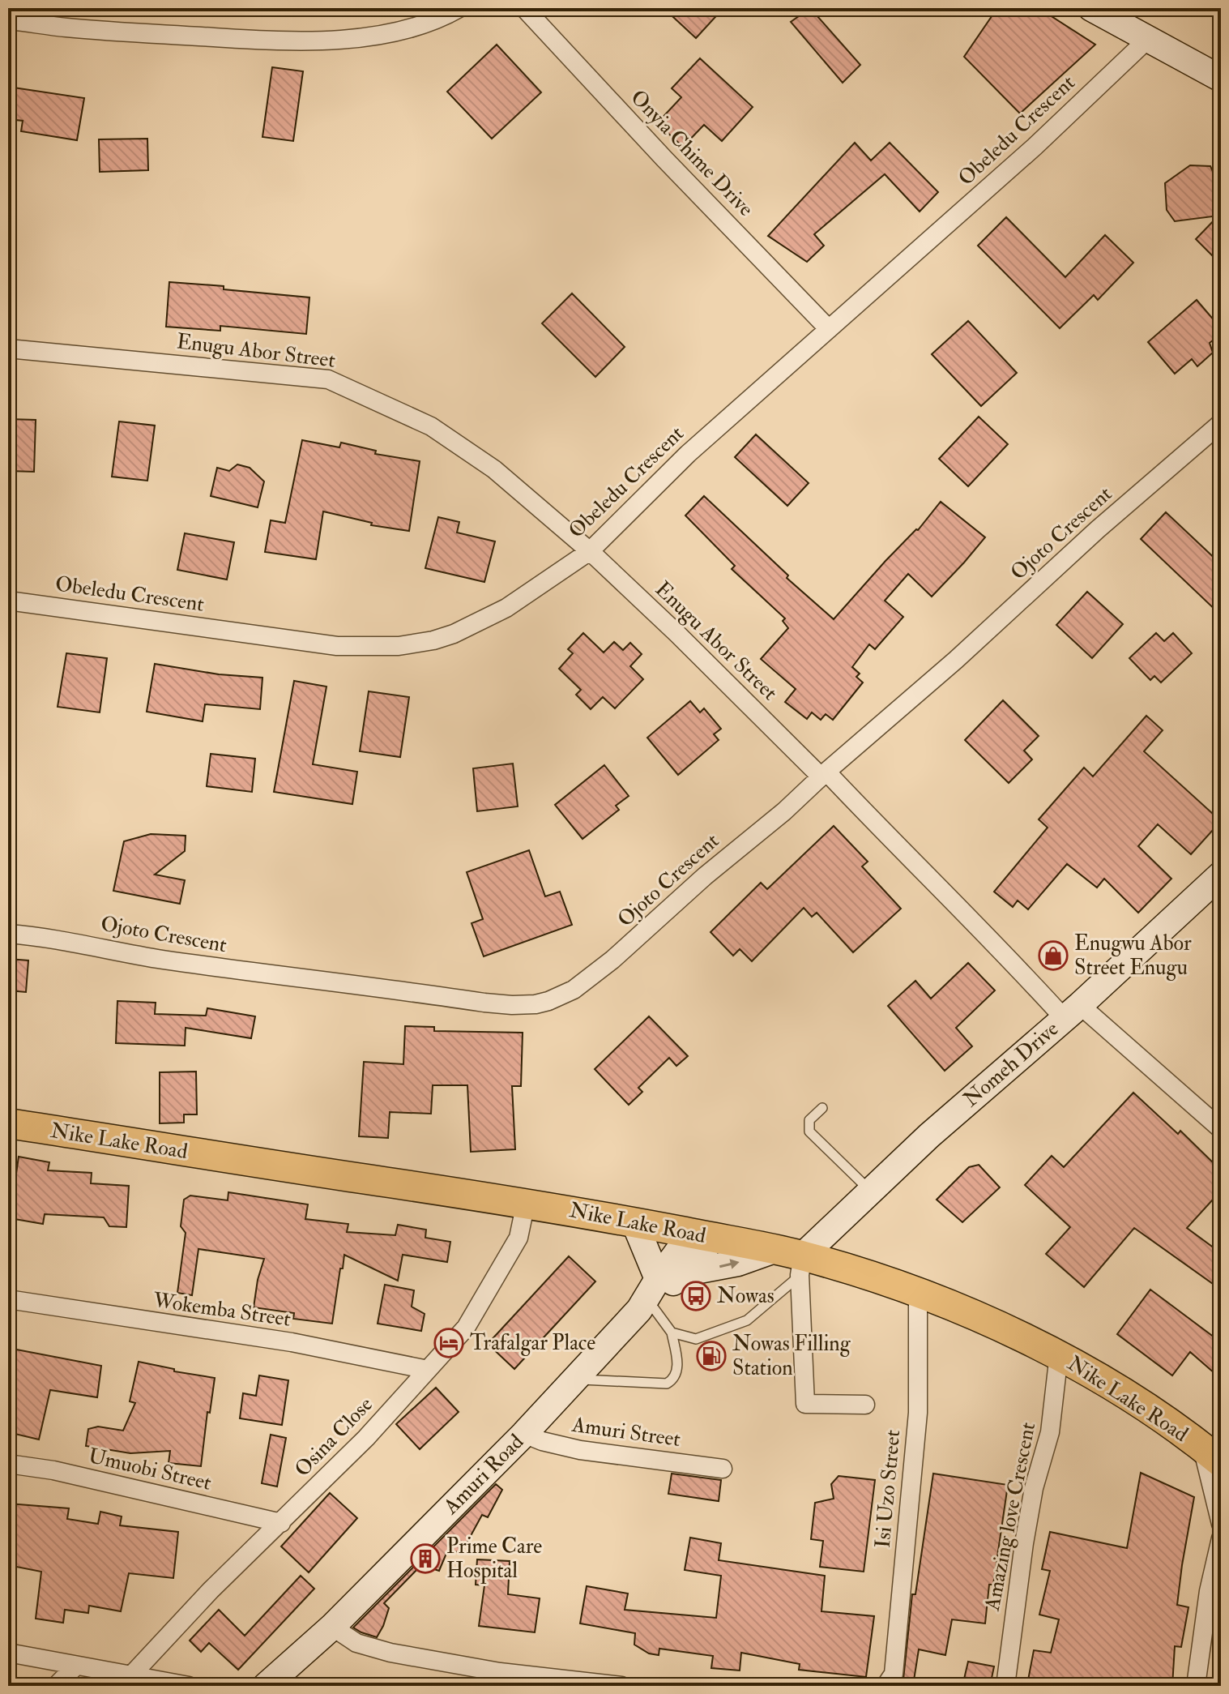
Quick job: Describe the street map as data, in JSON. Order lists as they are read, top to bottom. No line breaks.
{"streets":{"main road":["Nomeh Drive","Nike Lake Road","Amuri Road"],"street":["Obeledu Crescent","Onyia Chime Drive","Enugu Abor Street","Ojoto Crescent","Wokemba Street","Amuri Street","Osina Close","Umuobi Street","Isi Uzo Street","Amazing love Crescent"]},"crossings":[["Obeledu Crescent","Onyia Chime Drive"],["Obeledu Crescent","Enugu Abor Street"],["Enugu Abor Street","Ojoto Crescent"],["Enugu Abor Street","Nomeh Drive"],["Nomeh Drive","Nike Lake Road"],["Nike Lake Road","Osina Close"],["Nike Lake Road","Amuri Road"],["Nike Lake Road","Isi Uzo Street"],["Nike Lake Road","Amazing love Crescent"],["Wokemba Street","Osina Close"],["Amuri Street","Amuri Road"],["Osina Close","Umuobi Street"]],"places":{"shop":["Enugwu Abor Street Enugu"],"bus stop":["Nowas"],"hotel":["Trafalgar Place"],"fuel station":["Nowas Filling Station"],"building":["Prime Care Hospital"]}}
